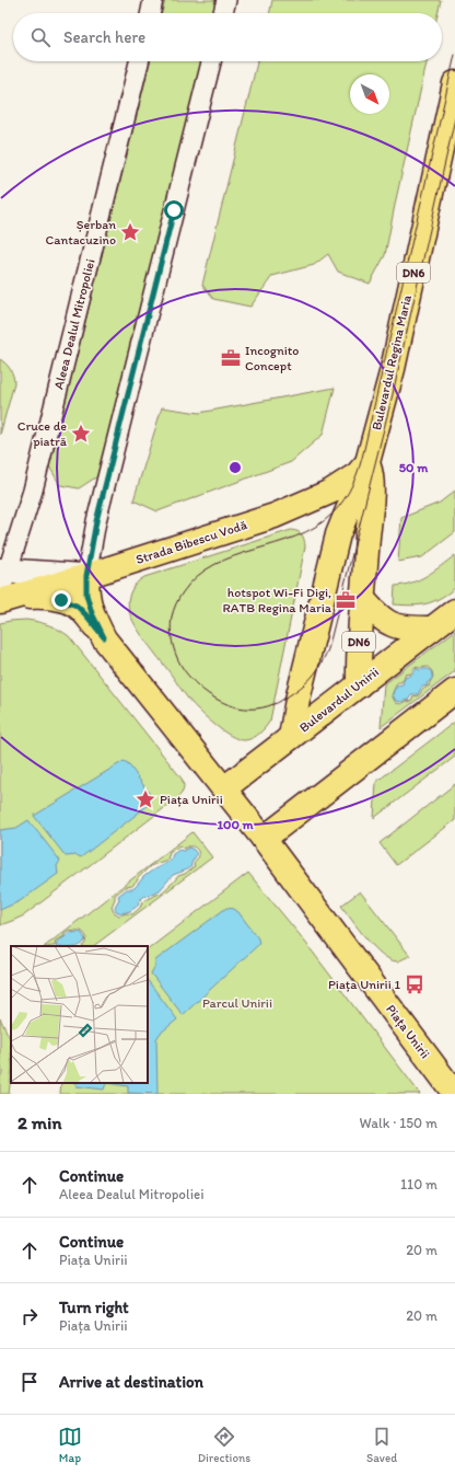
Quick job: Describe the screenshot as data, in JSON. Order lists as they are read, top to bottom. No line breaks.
{"streets":{"main road":["DN6","Bulevardul Regina Maria","Strada Bibescu Vodă","Bulevardul Unirii","Piața Unirii"],"street":["Aleea Dealul Mitropoliei"]},"crossings":[["DN6","Bulevardul Regina Maria"],["DN6","Strada Bibescu Vodă"],["DN6","Bulevardul Unirii"],["Aleea Dealul Mitropoliei","Piața Unirii"],["Bulevardul Regina Maria","Strada Bibescu Vodă"],["Bulevardul Regina Maria","Bulevardul Unirii"],["Strada Bibescu Vodă","Piața Unirii"],["Bulevardul Unirii","Piața Unirii"]],"parks":["Parcul Unirii"],"places":{"place":["Șerban Cantacuzino","Cruce de piatră","Piața Unirii"],"office":["Incognito Concept","hotspot Wi-Fi Digi, RATB Regina Maria"],"bus stop":["Piața Unirii 1"]},"north":"bottom right","page":{"search":"Search here","heading":["2 min","Walk · 150 m"],"list":[["Continue","Aleea Dealul Mitropoliei","110 m"],["Continue","Piața Unirii","20 m"],["Turn right","Piața Unirii","20 m"],"Arrive at destination"],"nav":["Map","Directions","Saved"]},"rings":["50 m","100 m"]}
